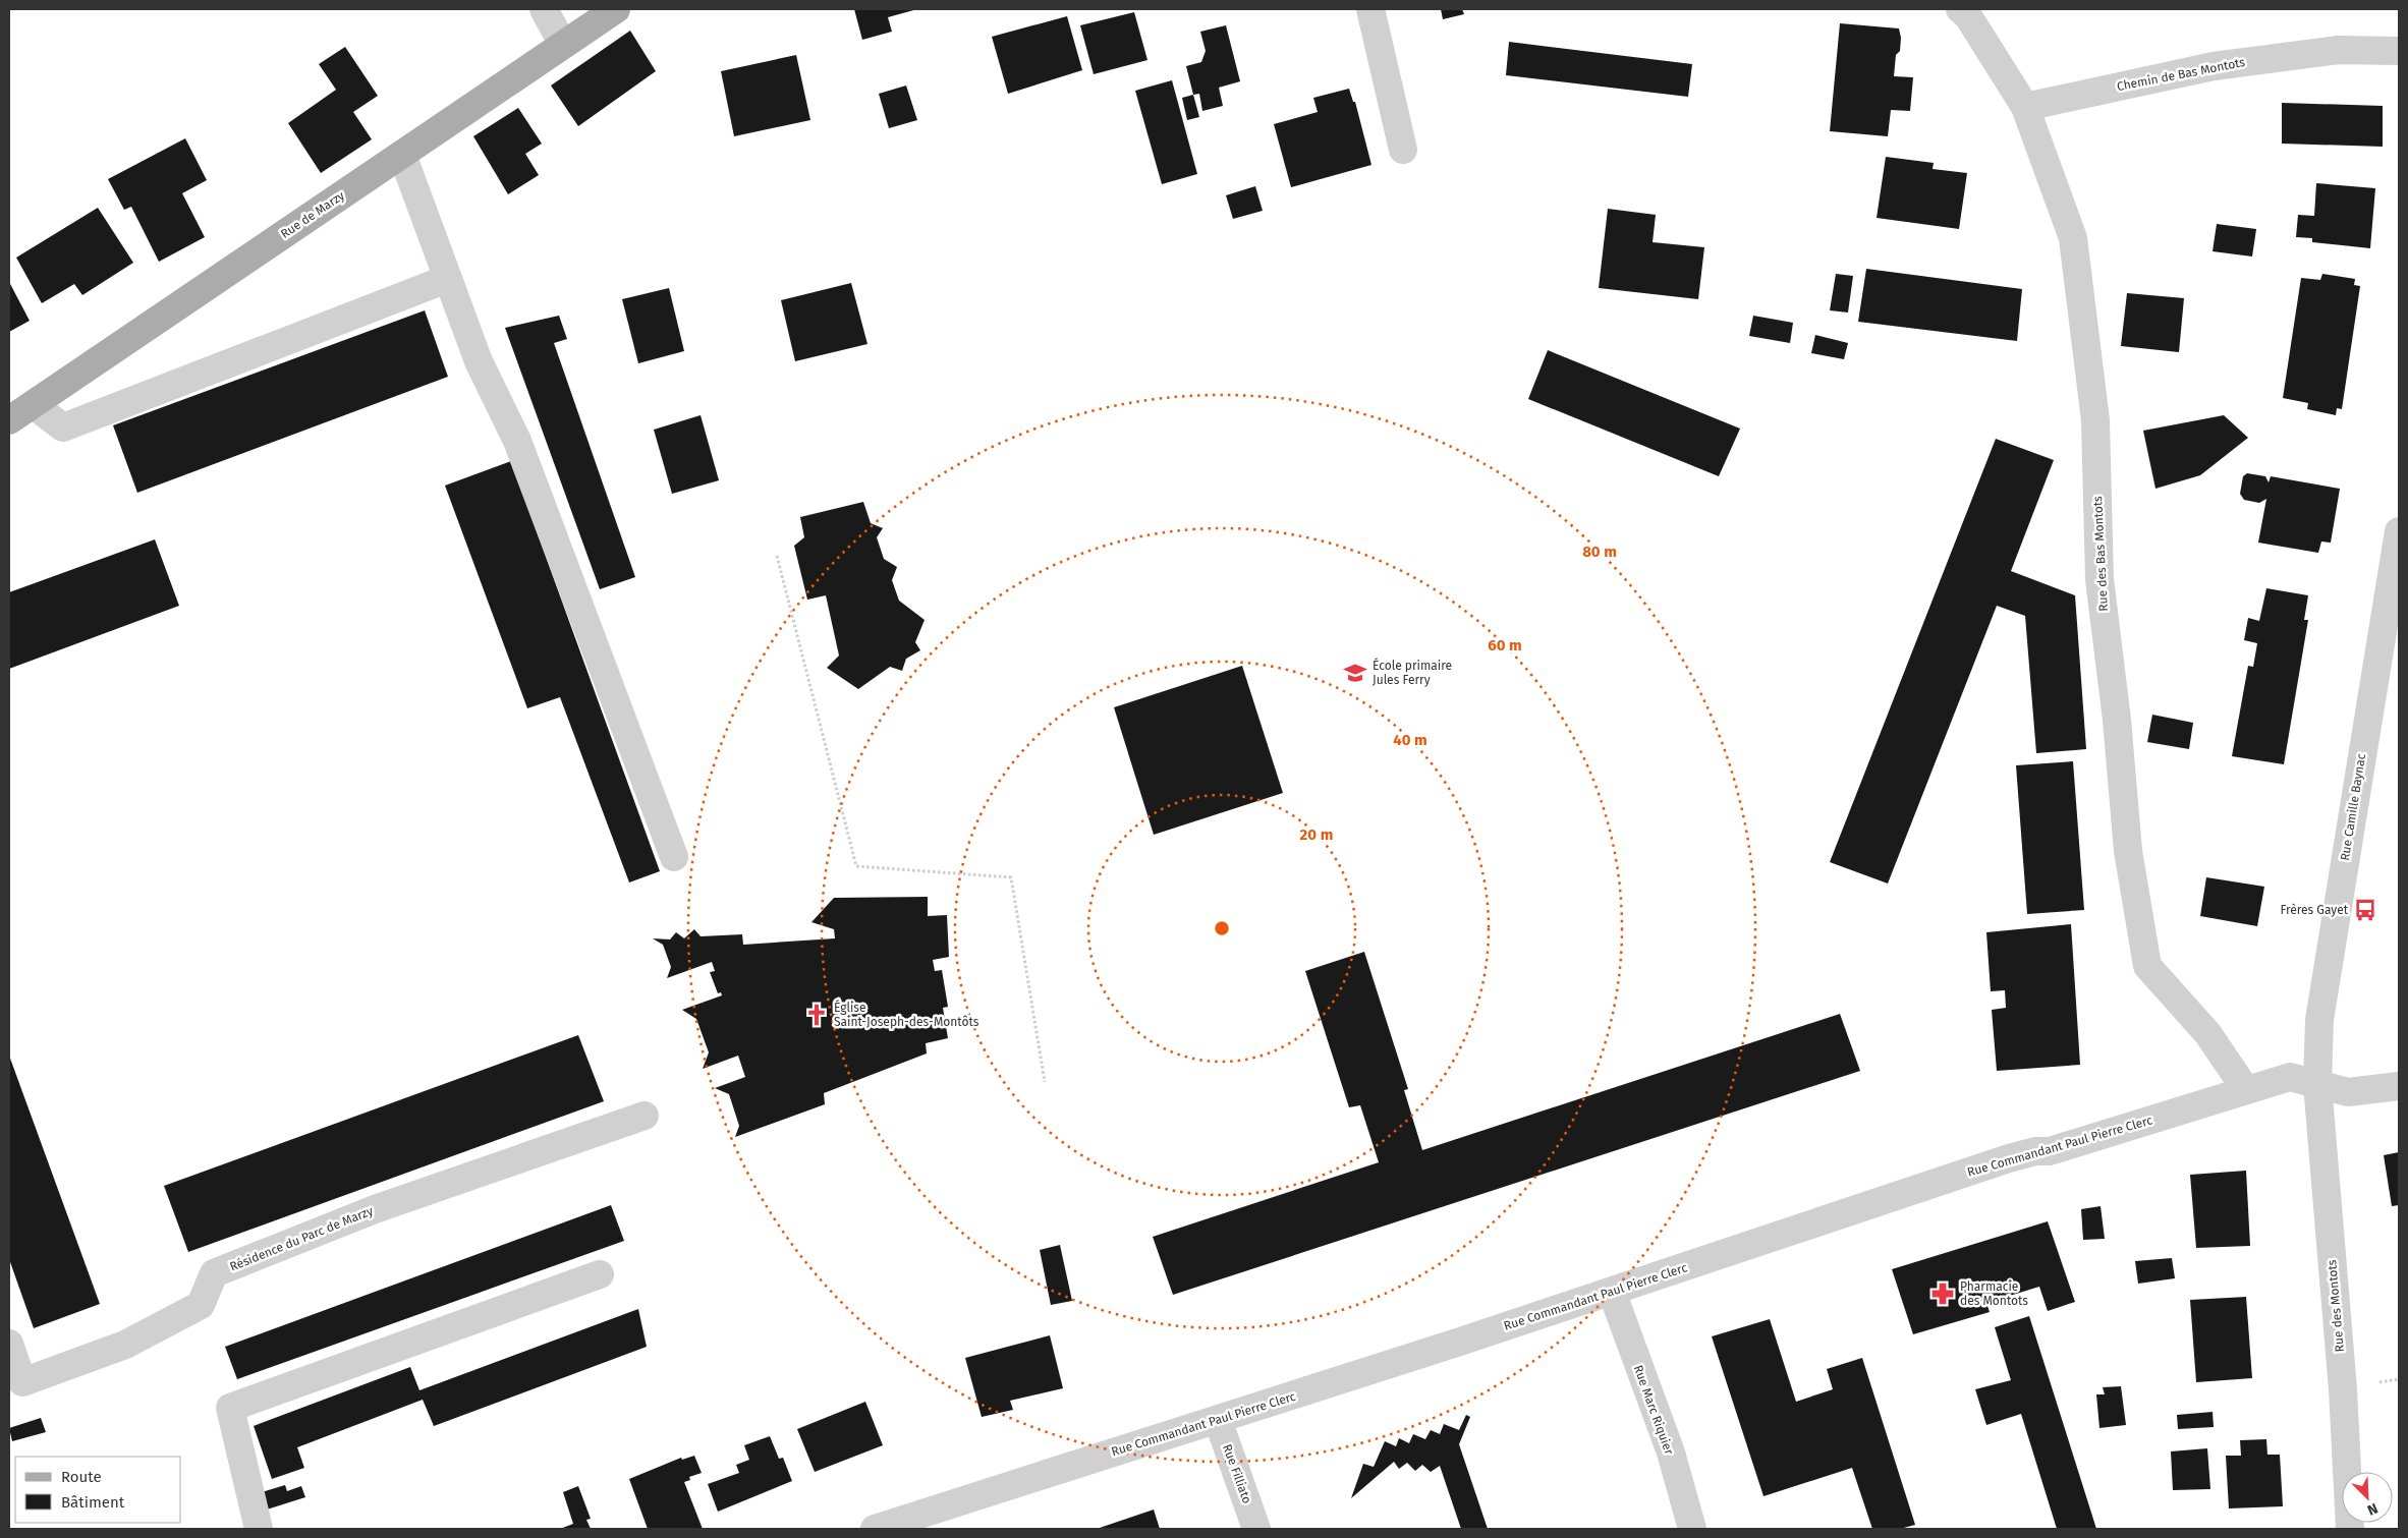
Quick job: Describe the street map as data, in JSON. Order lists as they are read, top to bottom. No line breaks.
{"streets":{"main road":["Rue de Marzy"],"street":["Chemin de Bas Montots","Rue des Bas Montots","Rue Camille Baynac","Rue Commandant Paul Pierre Clerc","Résidence du Parc de Marzy","Rue des Montots","Rue Marc Riquier","Rue Filliato"]},"crossings":[["Chemin de Bas Montots","Rue des Bas Montots"],["Rue des Bas Montots","Rue Commandant Paul Pierre Clerc"],["Rue Camille Baynac","Rue Commandant Paul Pierre Clerc"],["Rue Camille Baynac","Rue des Montots"],["Rue Commandant Paul Pierre Clerc","Rue des Montots"],["Rue Commandant Paul Pierre Clerc","Rue Marc Riquier"],["Rue Commandant Paul Pierre Clerc","Rue Filliato"]],"places":{"school or university":["École primaire Jules Ferry"],"bus stop":["Frères Gayet"],"church":["Église Saint-Joseph-des-Montôts"],"pharmacy":["Pharmacie des Montots"]},"legend":["Route","Bâtiment"],"north":"bottom right","rings":["80 m","60 m","40 m","20 m"]}
